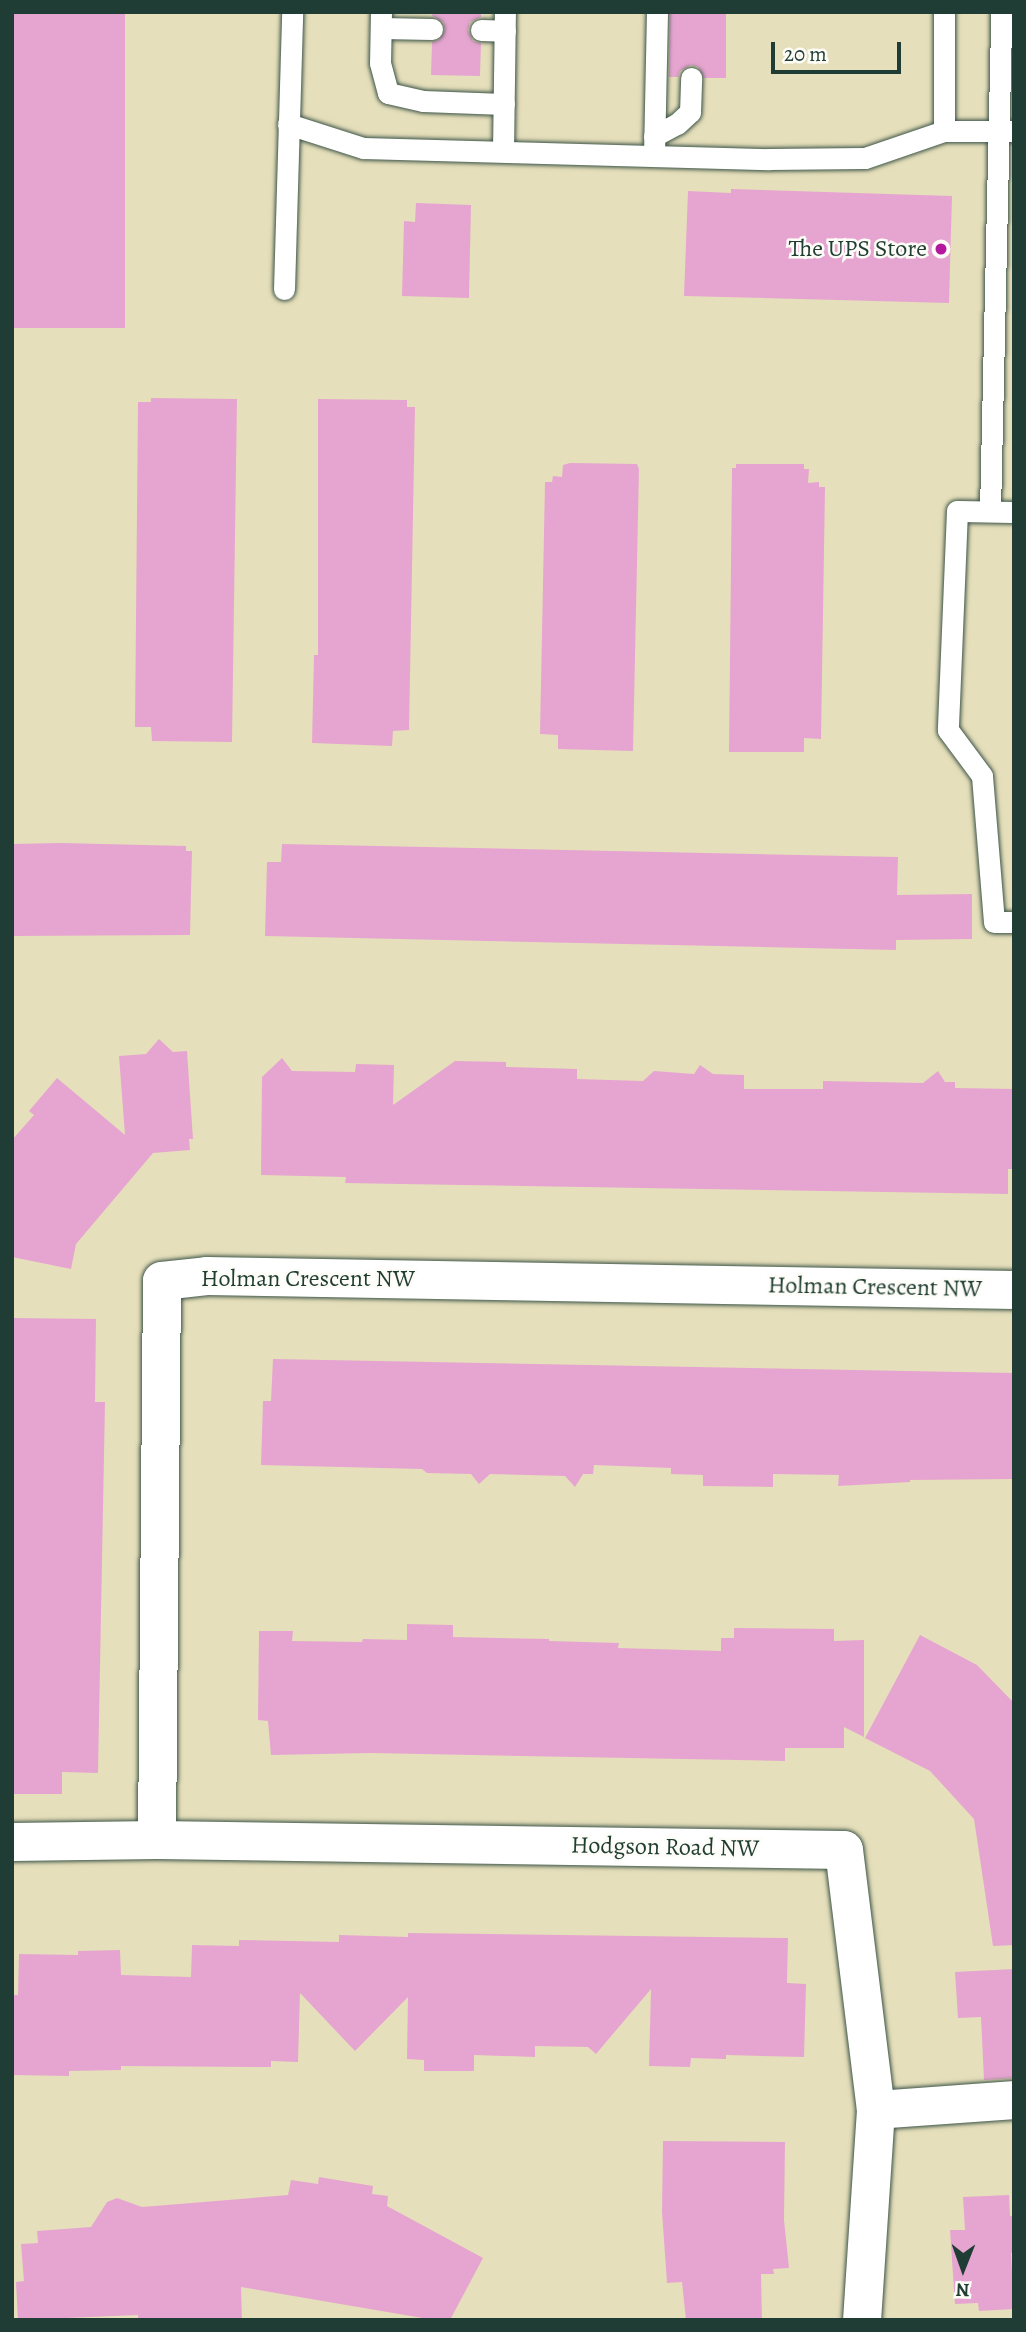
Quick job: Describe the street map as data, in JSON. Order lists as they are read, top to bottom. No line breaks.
{"streets":{"street":["Holman Crescent NW","Hodgson Road NW"]},"crossings":[["Holman Crescent NW","Hodgson Road NW"]],"places":["The UPS Store"],"scale_bar":"20 m","north":"bottom"}
